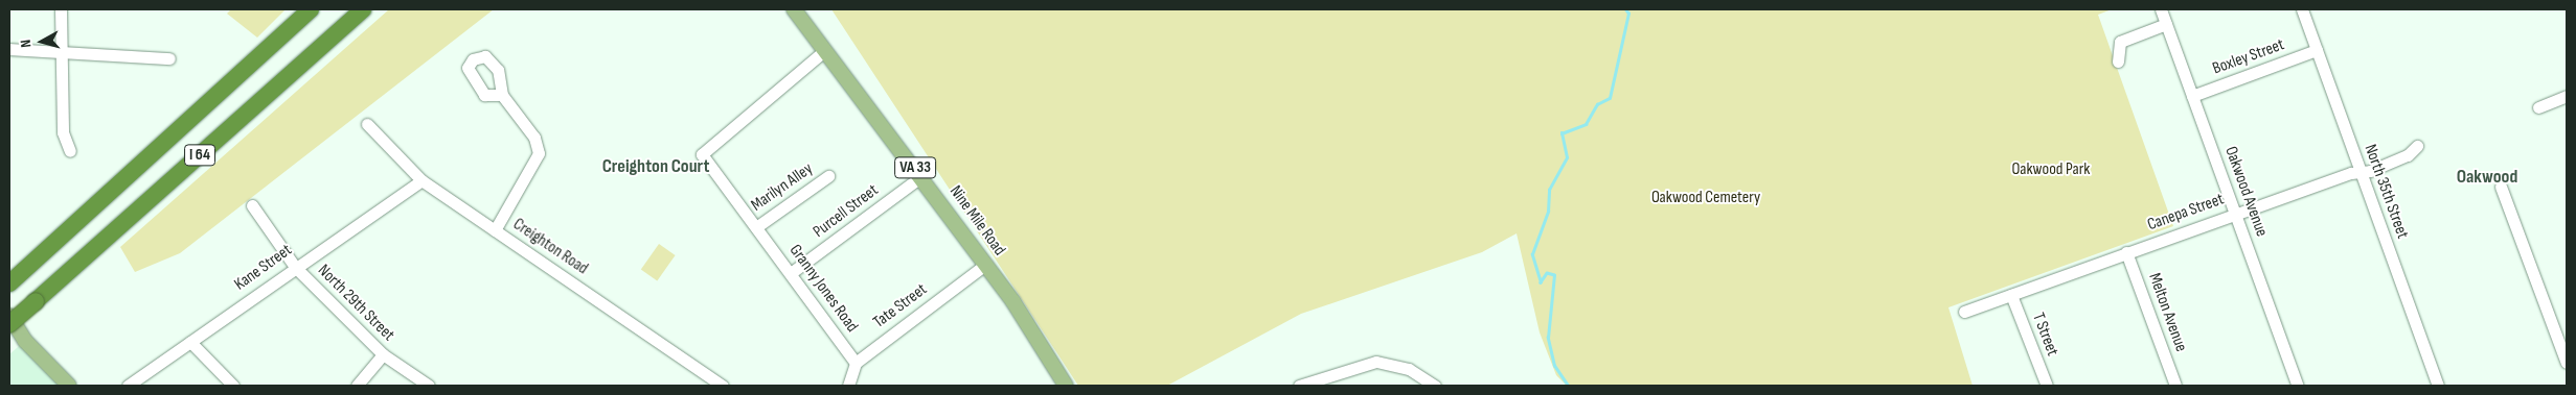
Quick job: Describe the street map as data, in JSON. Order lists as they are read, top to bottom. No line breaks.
{"streets":{"highway":["I 64"],"main road":["VA 33","Nine Mile Road"],"street":["Boxley Street","Marilyn Alley","Oakwood Avenue","North 35th Street","Purcell Street","Canepa Street","Creighton Road","Kane Street","Granny Jones Road","North 29th Street","Tate Street","Melton Avenue","T Street"]},"crossings":[["Boxley Street","Oakwood Avenue"],["Boxley Street","North 35th Street"],["Marilyn Alley","Granny Jones Road"],["Oakwood Avenue","Canepa Street"],["North 35th Street","Canepa Street"],["Purcell Street","Nine Mile Road"],["Purcell Street","Granny Jones Road"],["Canepa Street","Melton Avenue"],["Canepa Street","T Street"],["Nine Mile Road","Granny Jones Road"],["Nine Mile Road","Tate Street"],["Creighton Road","Kane Street"],["Kane Street","North 29th Street"],["Granny Jones Road","Tate Street"]],"districts":["Creighton Court","Oakwood"],"parks":["Oakwood Park","Oakwood Cemetery"],"north":"left"}
